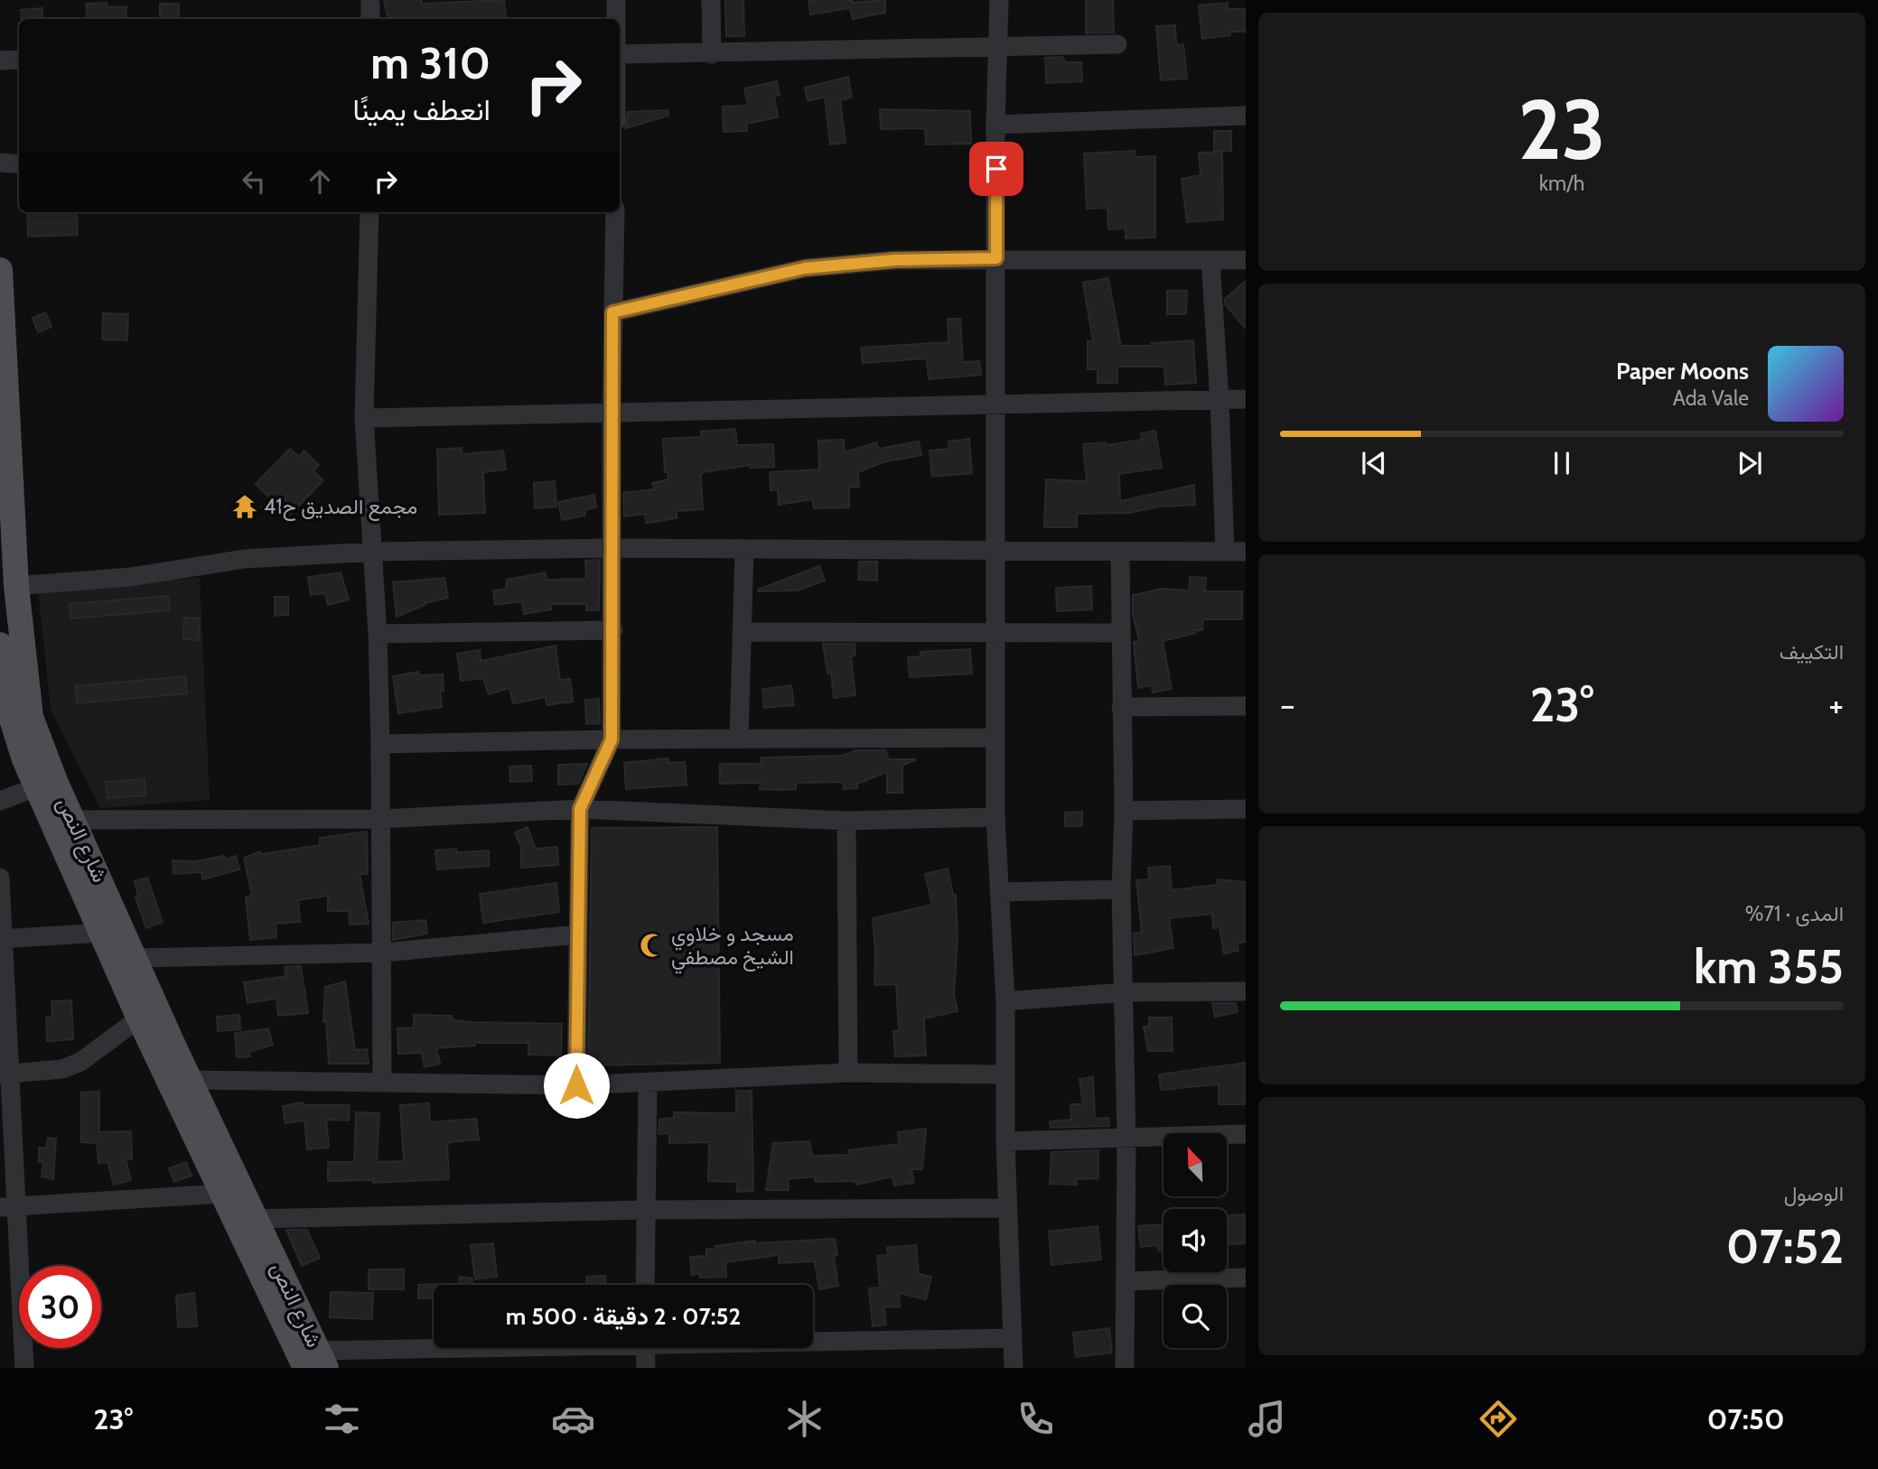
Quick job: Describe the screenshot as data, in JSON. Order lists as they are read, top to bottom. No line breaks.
{"streets":{"main road":["شارع النص"]},"places":{"temple":["مجمع الصديق ح41"],"mosque":["مسجد و خلاوي الشيخ مصطفي"]},"north":"top left","page":{"tile":[["23","km/h"],"التكييف",["المدى · 71%","355 km"],["الوصول","07:52"]],"turn":["310 m","انعطف يمينًا"],"song":["Paper Moons","Ada Vale"],"heat":["−","23°","+"],"limit":"30","trip":"07:52 · 2 دقيقة · 500 m","tabs":["07:50","23°"]}}
